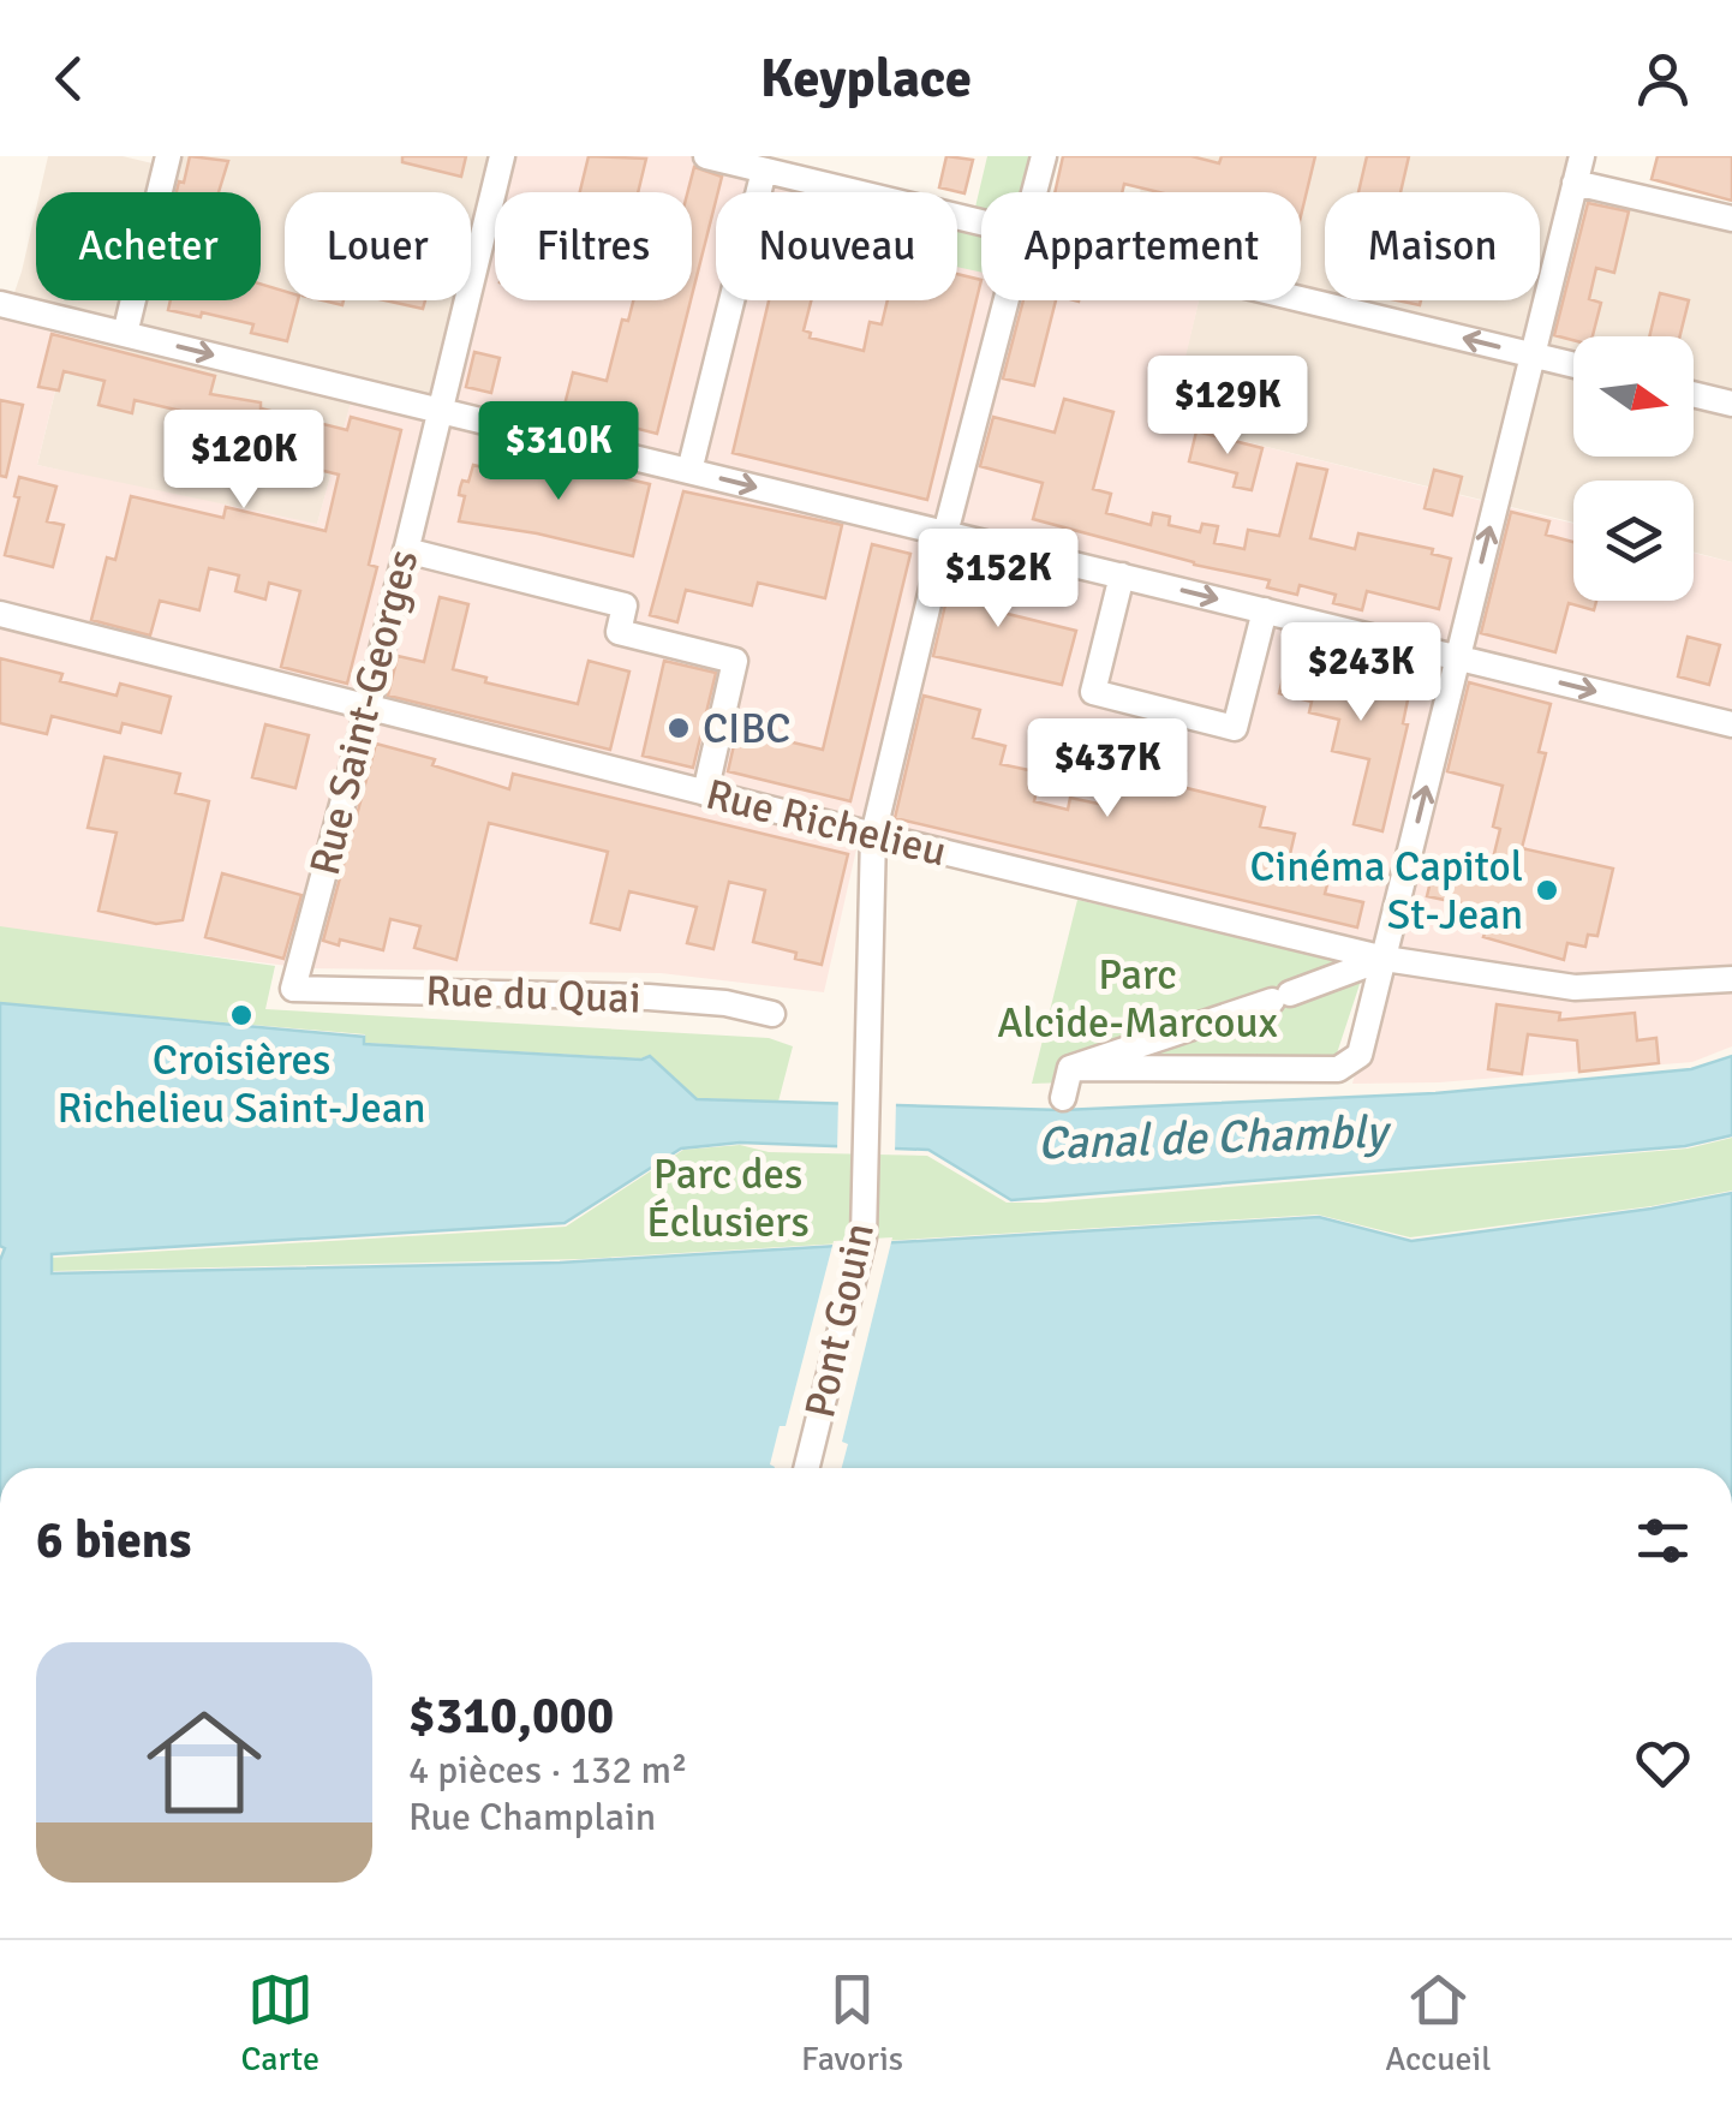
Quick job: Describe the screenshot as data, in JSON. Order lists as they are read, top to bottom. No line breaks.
{"streets":{"street":["Rue Saint-Georges","Rue Richelieu","Rue du Quai","Pont Gouin"]},"crossings":[["Rue Saint-Georges","Rue Richelieu"],["Rue Saint-Georges","Rue du Quai"],["Rue Richelieu","Pont Gouin"]],"water":["Canal de Chambly"],"parks":["Parc Alcide-Marcoux","Parc des Éclusiers"],"places":["CIBC","Cinéma Capitol St-Jean","Croisières Richelieu Saint-Jean"],"north":"right","page":{"header":"Keyplace","chip":["Acheter","Louer","Filtres","Nouveau","Appartement","Maison"],"price":["$129K","$310K","$120K","$152K","$243K","$437K"],"heading":"6 biens","list":[{"name":"$310,000","note":"4 pièces · 132 m² · Rue Champlain"}],"tabs":["Carte","Favoris","Accueil"]}}
